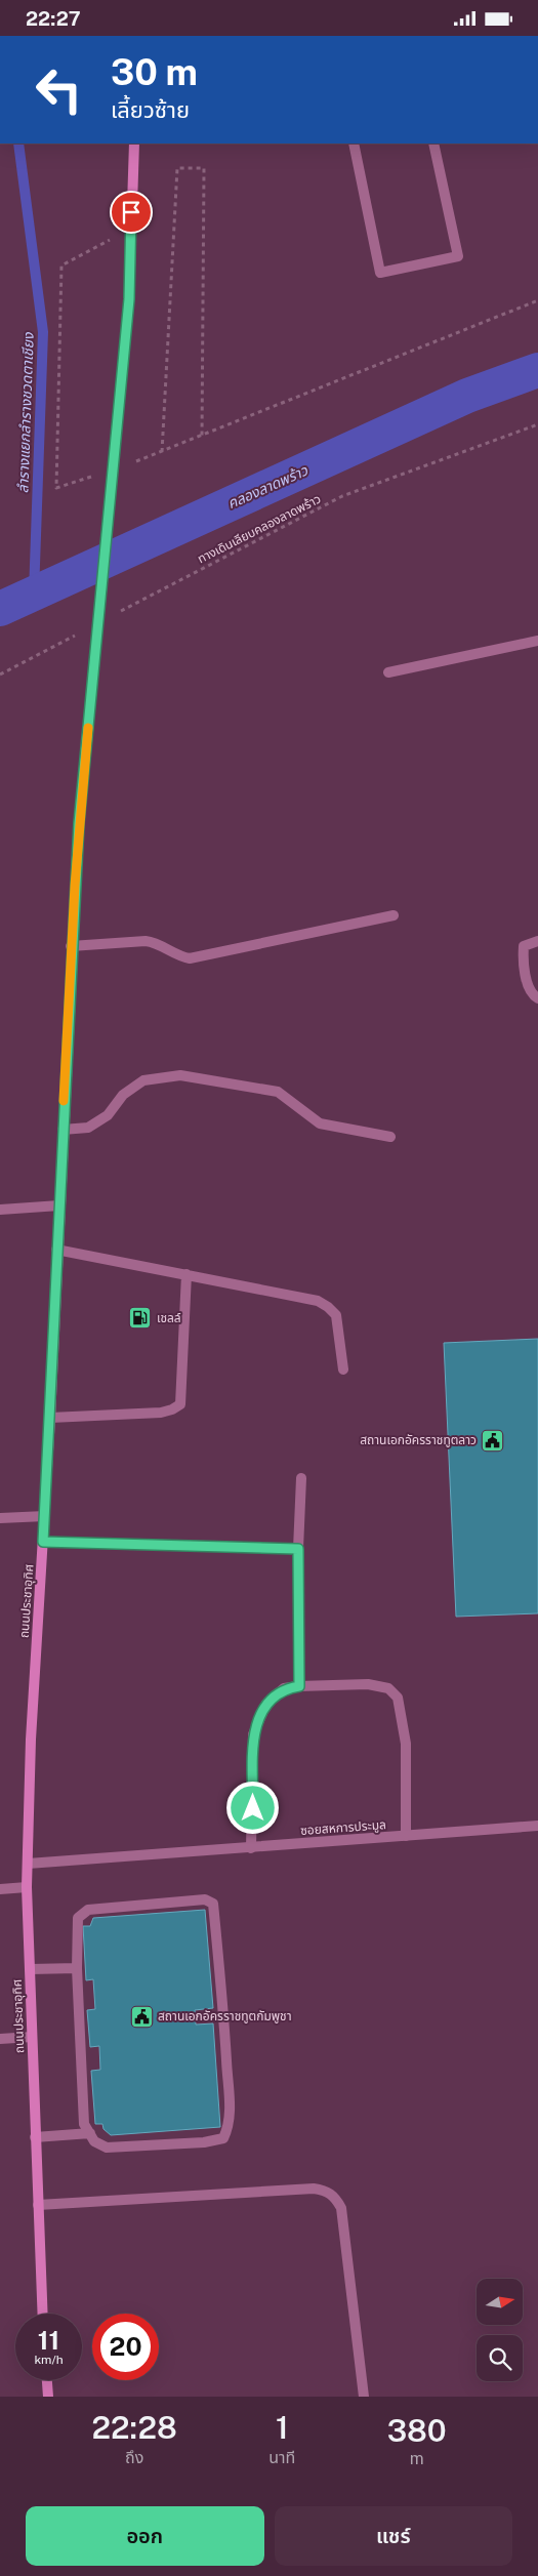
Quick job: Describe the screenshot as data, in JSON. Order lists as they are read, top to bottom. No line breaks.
{"streets":{"main road":["ถนนประชาอุทิศ"],"street":["ซอยสหการประมูล"],"path":["ทางเดินเลียบคลองลาดพร้าว"]},"crossings":[["ถนนประชาอุทิศ","ซอยสหการประมูล"]],"water":["ลำรางแยกลำรางชวดตาเชียง","คลองลาดพร้าว"],"places":{"fuel station":["เชลล์"],"public building":["สถานเอกอัครราชทูตลาว","สถานเอกอัครราชทูตกัมพูชา"]},"north":"right","page":{"status":"22:27","turn":["30 m","เลี้ยวซ้าย"],"speed":"11 km/h","limit":"20","eta":["22:28","ถึง","1","นาที","380","m"],"buttons":["ออก","แชร์"]}}
